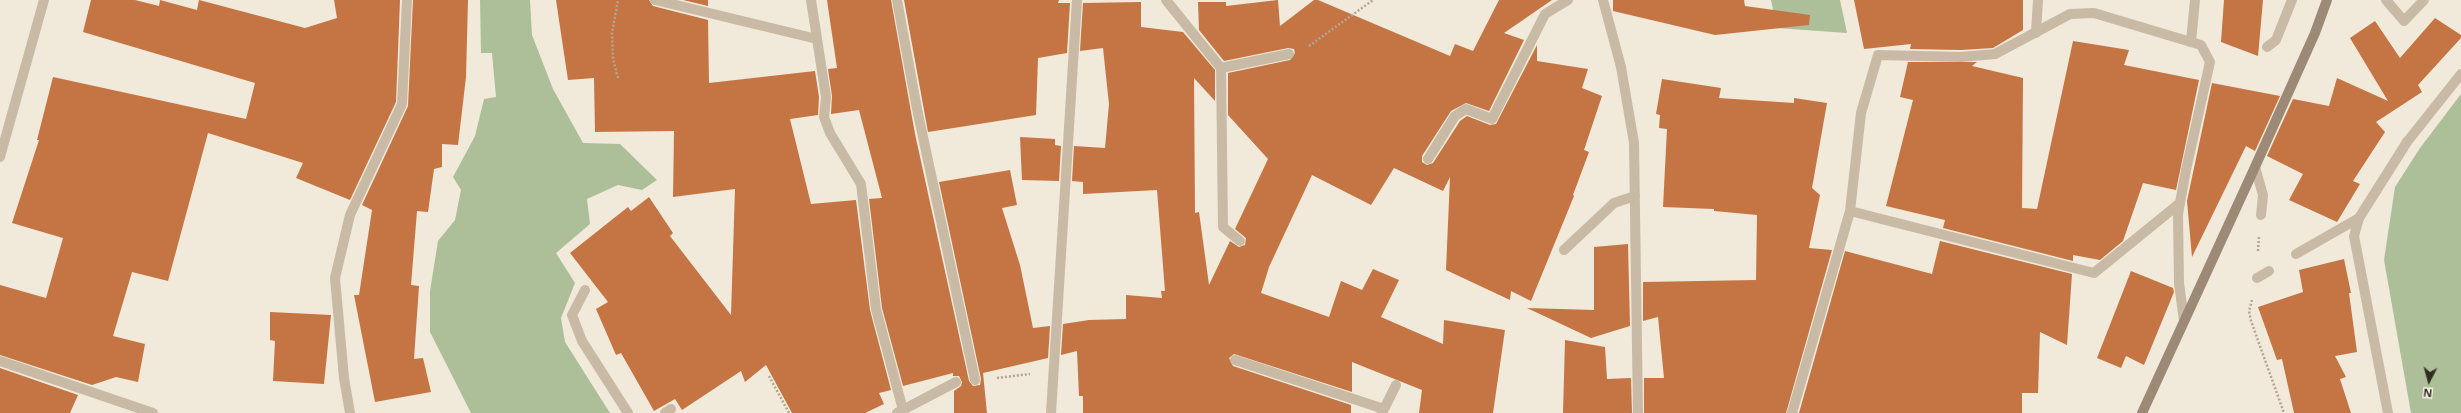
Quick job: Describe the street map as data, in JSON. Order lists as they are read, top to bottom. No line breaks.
{"north":"bottom"}
